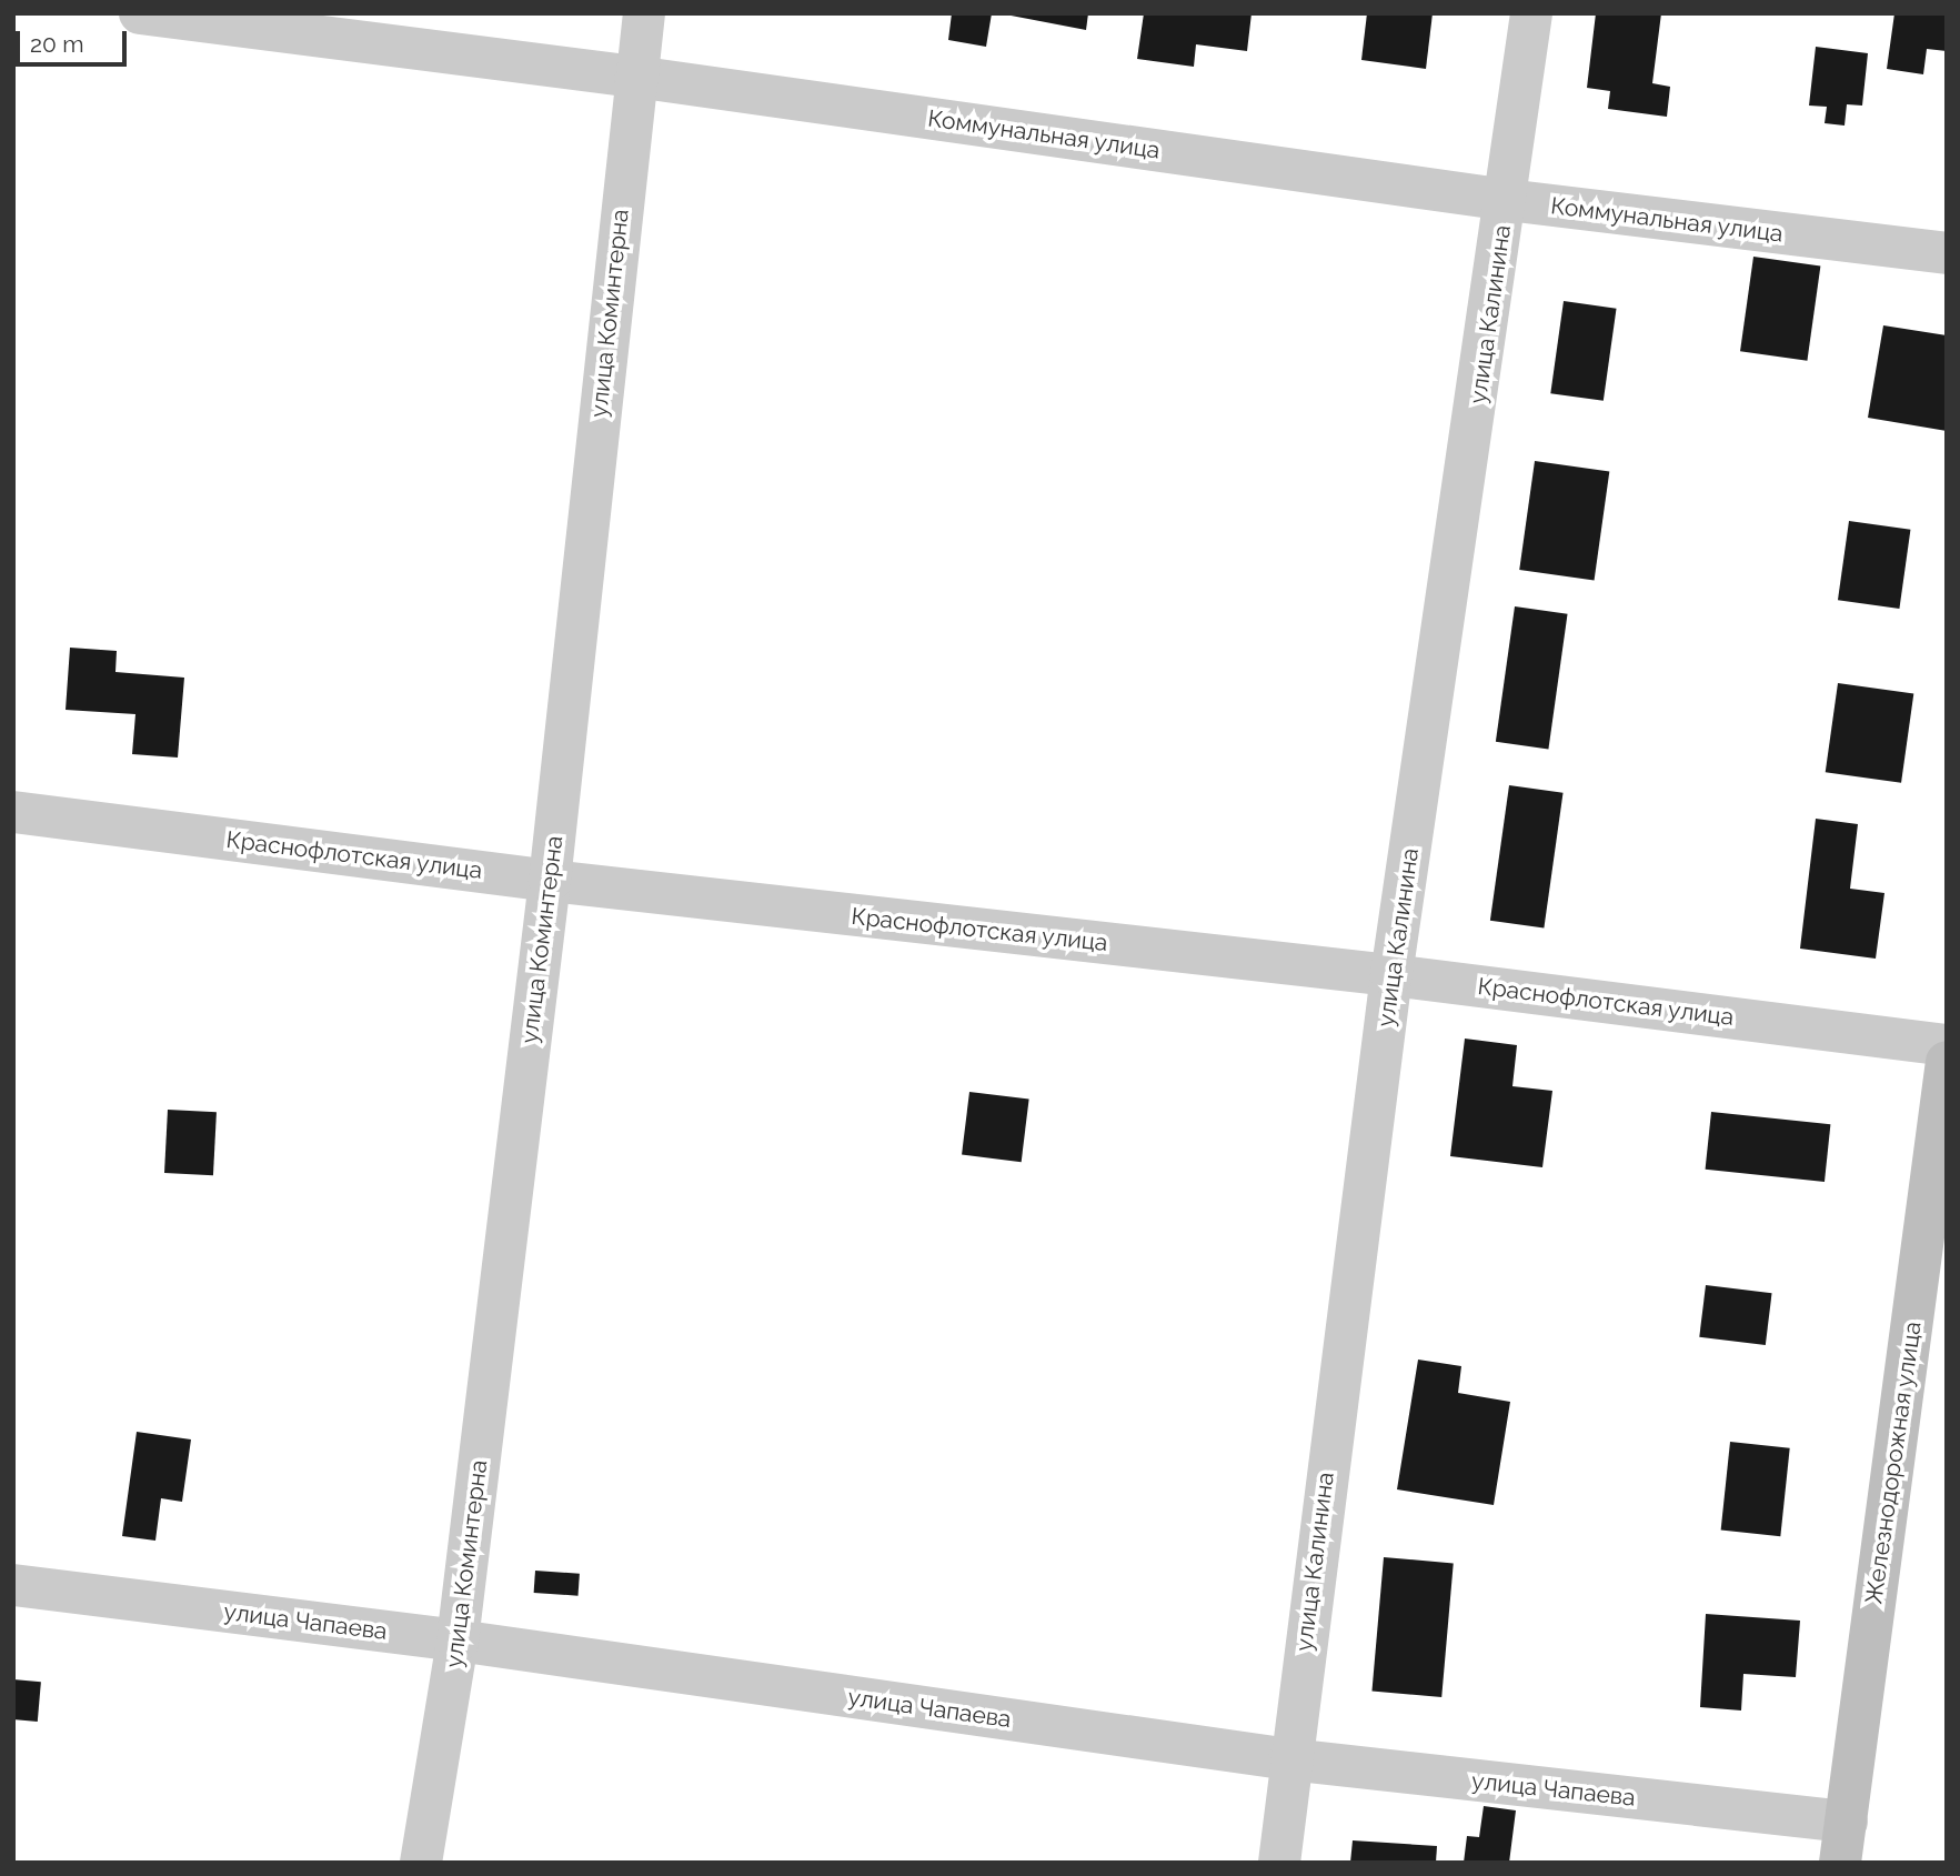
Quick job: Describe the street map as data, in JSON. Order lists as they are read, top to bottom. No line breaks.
{"streets":{"main road":["Железнодорожная улица"],"street":["Коммунальная улица","улица Коминтерна","улица Калинина","Краснофлотская улица","улица Чапаева"]},"crossings":[["Коммунальная улица","улица Коминтерна"],["Коммунальная улица","улица Калинина"],["улица Коминтерна","Краснофлотская улица"],["улица Коминтерна","улица Чапаева"],["улица Калинина","Краснофлотская улица"],["улица Калинина","улица Чапаева"],["Железнодорожная улица","улица Чапаева"]],"scale_bar":"20 m"}
